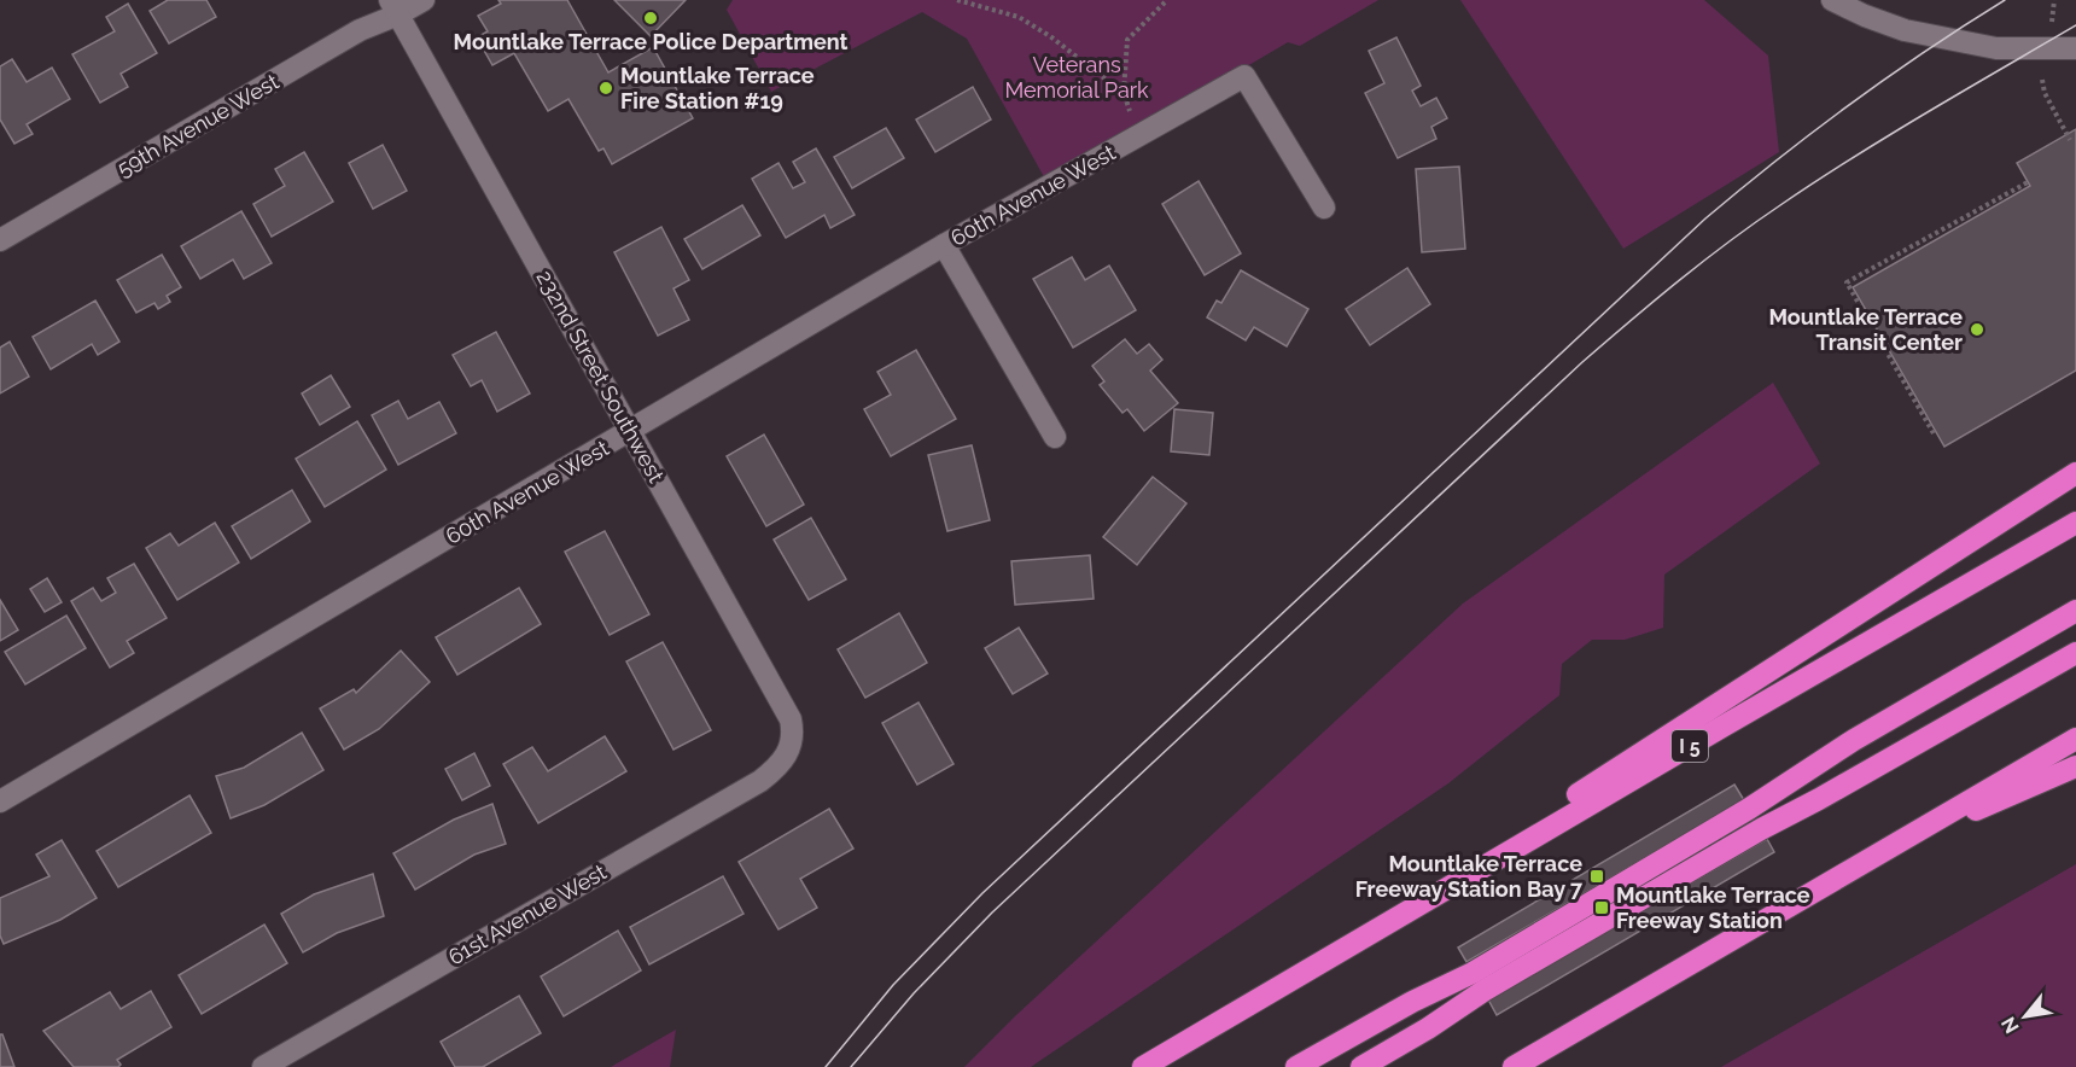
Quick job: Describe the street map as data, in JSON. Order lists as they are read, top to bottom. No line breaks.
{"streets":{"highway":["I 5"],"street":["59th Avenue West","60th Avenue West","232nd Street Southwest","61st Avenue West"]},"crossings":[["59th Avenue West","232nd Street Southwest"],["60th Avenue West","232nd Street Southwest"],["232nd Street Southwest","61st Avenue West"]],"parks":["Veterans Memorial Park"],"places":{"other":["Mountlake Terrace Police Department","Mountlake Terrace Fire Station #19","Mountlake Terrace Transit Center"],"transit":["Mountlake Terrace Freeway Station Bay 7","Mountlake Terrace Freeway Station"]},"north":"bottom left"}
